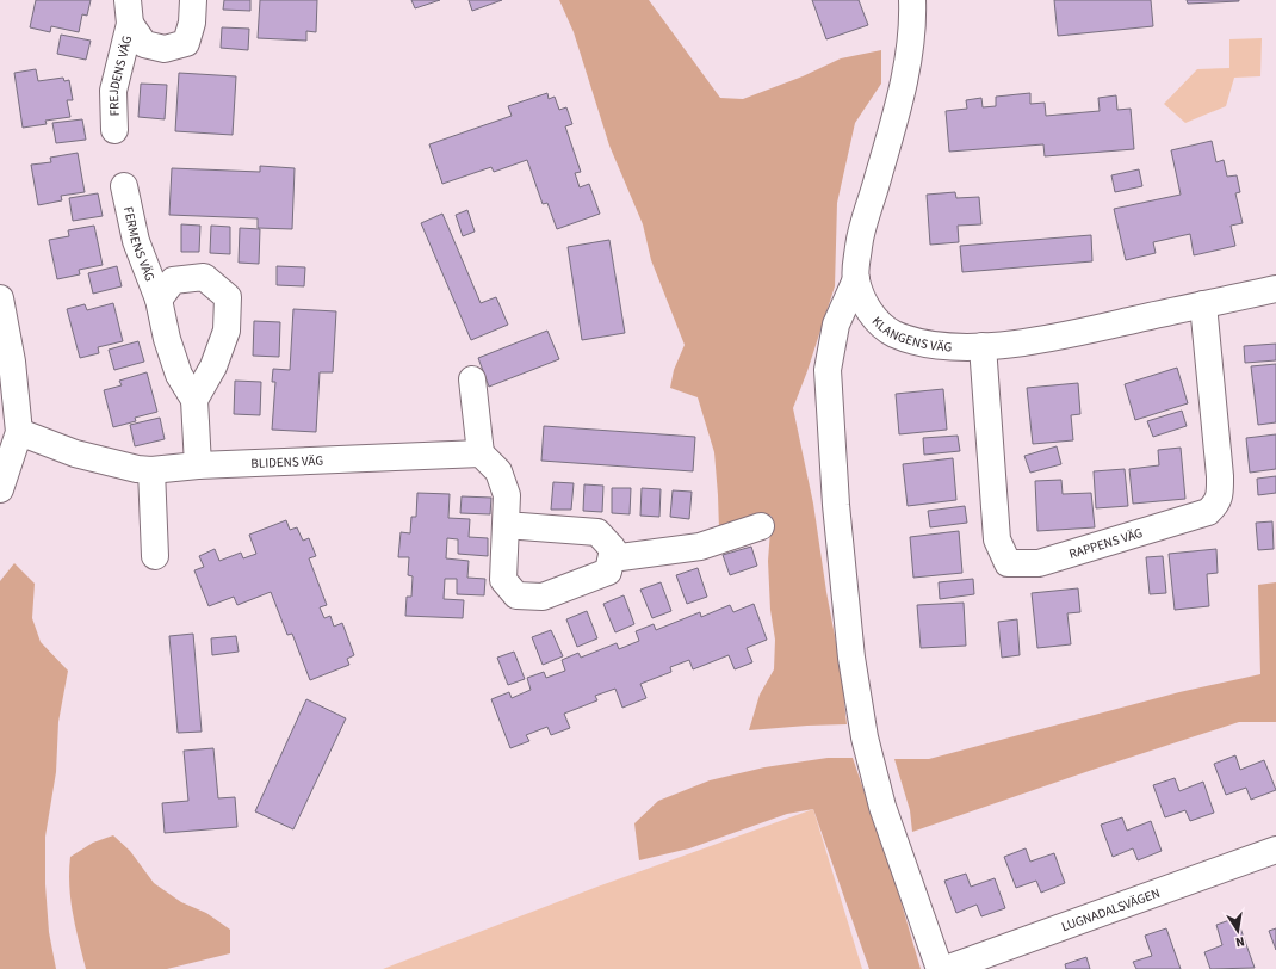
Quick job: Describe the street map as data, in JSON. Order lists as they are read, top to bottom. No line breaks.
{"streets":{"street":["FREJDENS VÄG","FERMENS VÄG","KLANGENS VÄG","BLIDENS VÄG","RAPPENS VÄG","LUGNADALSVÄGEN"]},"crossings":[["FERMENS VÄG","BLIDENS VÄG"],["KLANGENS VÄG","RAPPENS VÄG"]],"north":"bottom"}
